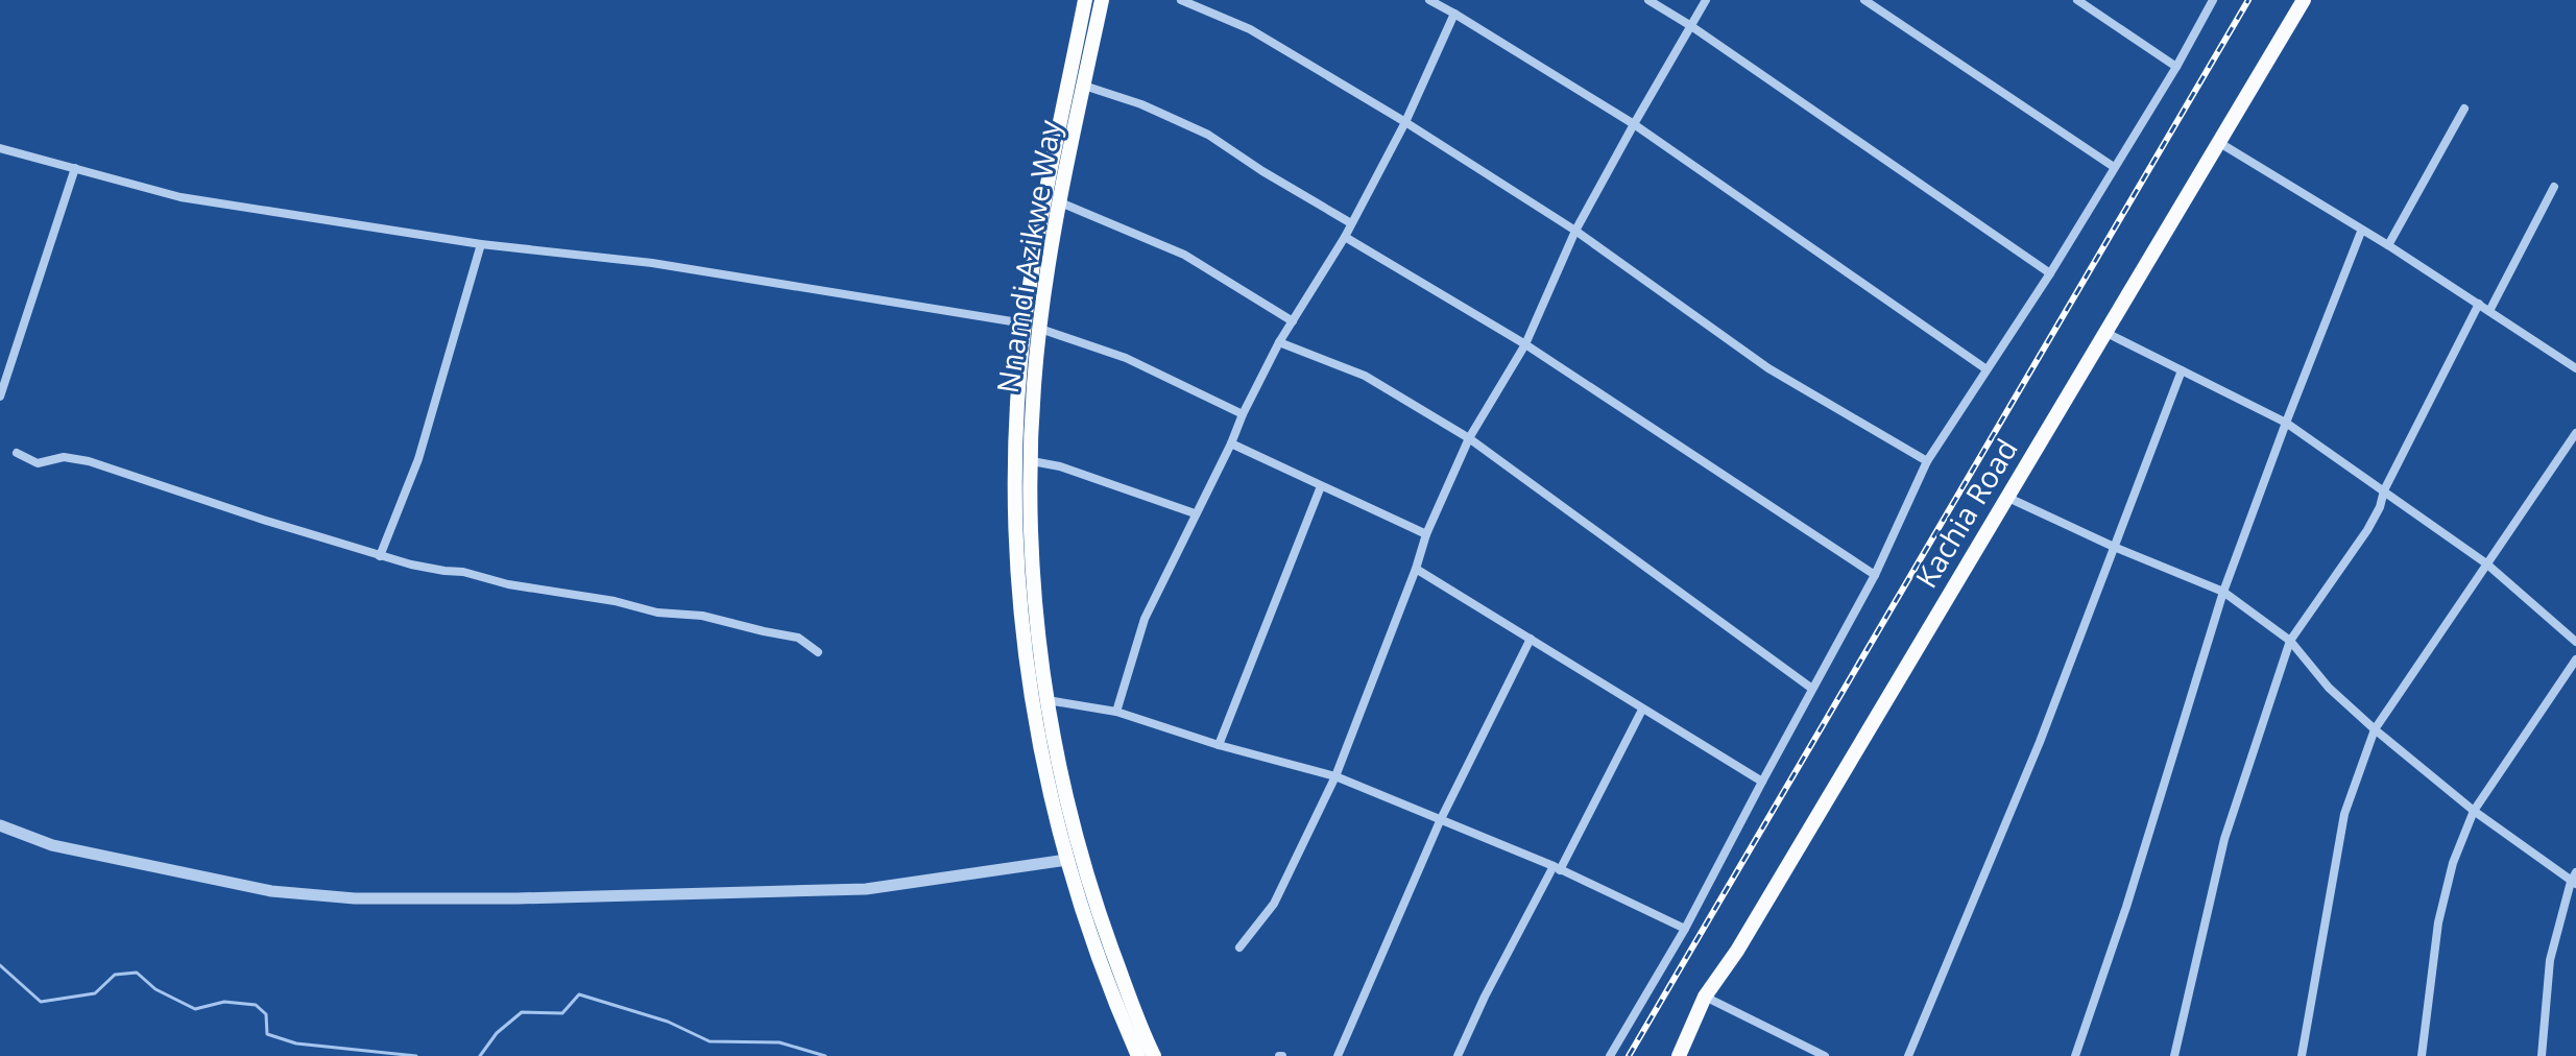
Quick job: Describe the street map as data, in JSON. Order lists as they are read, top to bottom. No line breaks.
{"streets":{"highway":["Nnamdi Azikwe Way"],"main road":["Kachia Road"]}}
